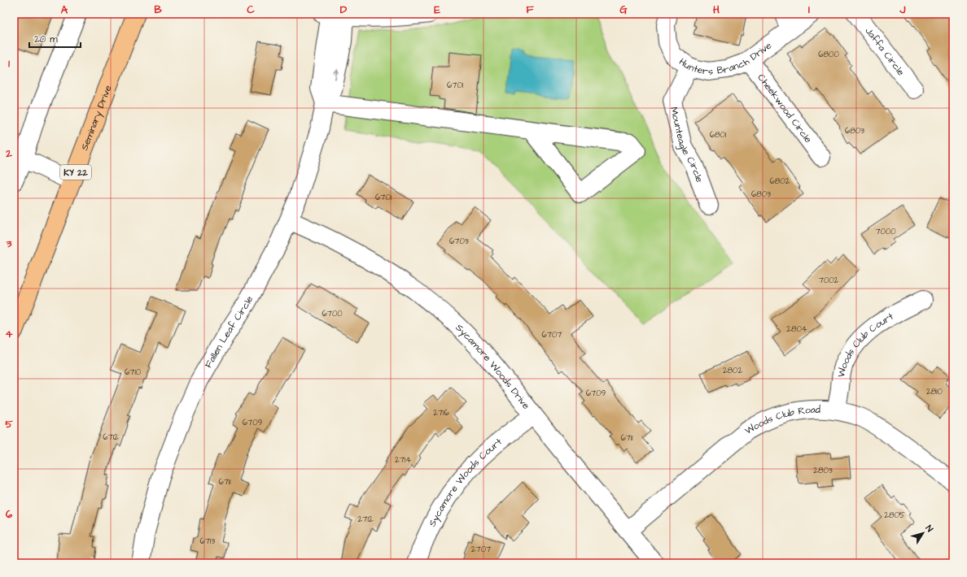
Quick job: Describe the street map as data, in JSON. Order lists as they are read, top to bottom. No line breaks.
{"streets":{"main road":["Seminary Drive","KY 22"],"street":["Hunters Branch Drive","Jaffa Circle","Cheekwood Circle","Mounteagle Circle","Fallen Leaf Circle","Woods Club Court","Sycamore Woods Drive","Woods Club Road","Sycamore Woods Court"]},"crossings":[["Hunters Branch Drive","Cheekwood Circle"],["Hunters Branch Drive","Mounteagle Circle"],["Fallen Leaf Circle","Sycamore Woods Drive"],["Woods Club Court","Woods Club Road"],["Sycamore Woods Drive","Woods Club Road"],["Sycamore Woods Drive","Sycamore Woods Court"]],"house_numbers":["6800","6701","6803","6801","6802","6803","6701","7000","6703","7002","6700","2804","6707","2802","6710","2810","6709","2716","6709","6712","6711","2714","2803","6711","2805","2712","6713","2707"],"scale_bar":"20 m","north":"top right","grid":{"columns":["A","B","C","D","E","F","G","H","I","J"],"rows":["1","2","3","4","5","6"]}}
